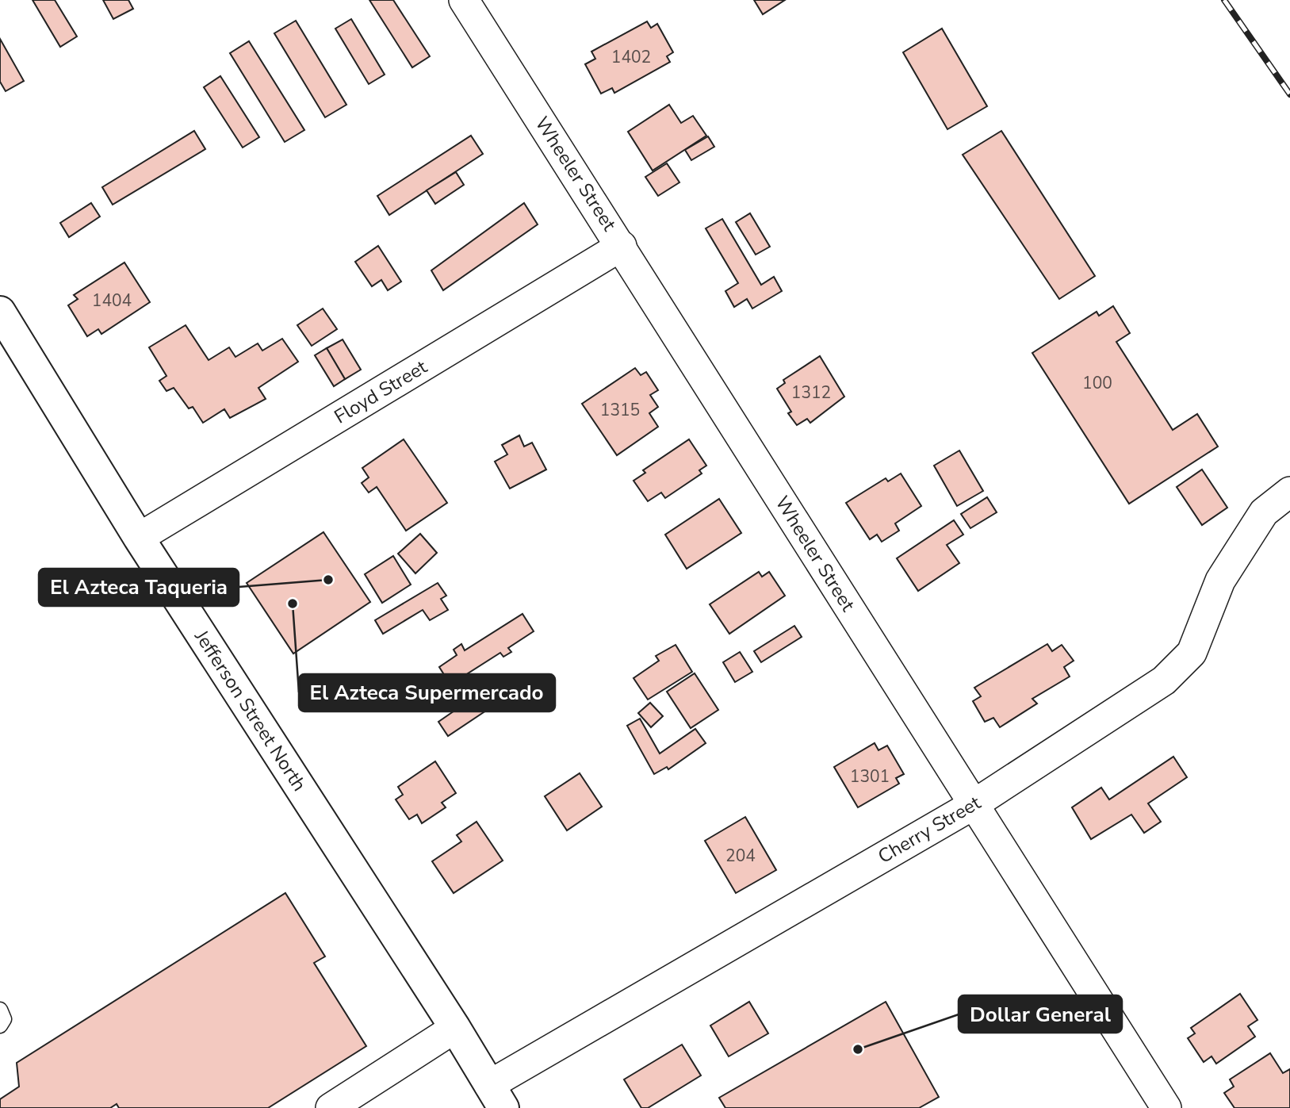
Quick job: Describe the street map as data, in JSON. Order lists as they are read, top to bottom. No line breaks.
{"streets":{"main road":["Jefferson Street North"],"street":["Wheeler Street","Floyd Street","Cherry Street"]},"crossings":[["Wheeler Street","Floyd Street"],["Wheeler Street","Cherry Street"],["Floyd Street","Jefferson Street North"],["Jefferson Street North","Cherry Street"]],"places":["El Azteca Taqueria","El Azteca Supermercado","Dollar General"],"house_numbers":["1402","1404","100","1312","1315","1301","204"]}
